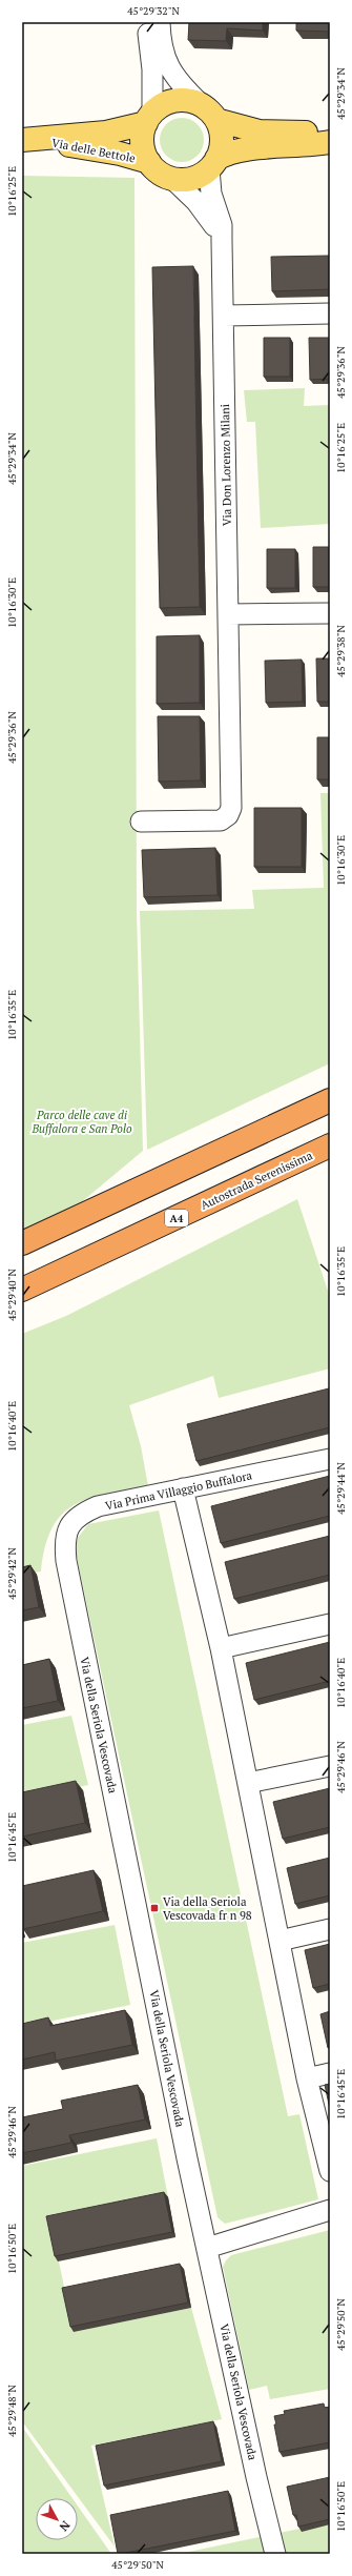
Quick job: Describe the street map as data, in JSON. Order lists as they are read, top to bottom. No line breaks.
{"streets":{"highway":["Autostrada Serenissima","A4"],"main road":["Via delle Bettole"],"street":["Via Don Lorenzo Milani","Via Prima Villaggio Buffalora","Via della Seriola Vescovada"]},"crossings":[["Via delle Bettole","Via Don Lorenzo Milani"],["Via Prima Villaggio Buffalora","Via della Seriola Vescovada"]],"parks":["Parco delle cave di Buffalora e San Polo"],"places":{"transit":["Via della Seriola Vescovada fr n 98"]},"north":"bottom right","coordinates":["45°29'32\"N","45°29'34\"N","10°16'25\"E","45°29'36\"N","10°16'30\"E","45°29'38\"N","10°16'35\"E","45°29'40\"N","10°16'40\"E","45°29'44\"N","45°29'42\"N","45°29'46\"N","10°16'45\"E","10°16'50\"E","45°29'50\"N","45°29'48\"N"]}
